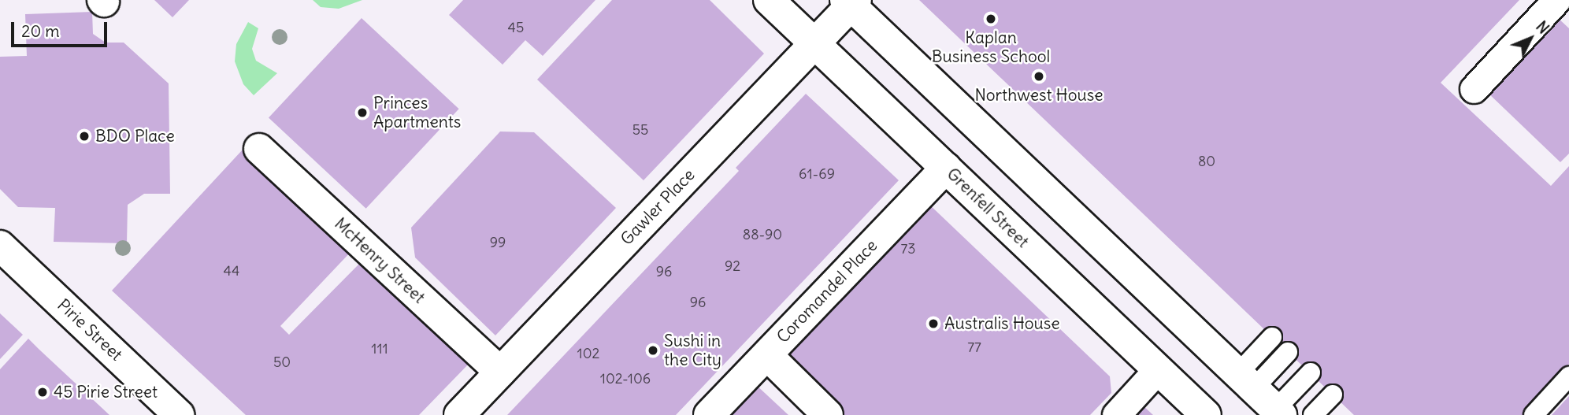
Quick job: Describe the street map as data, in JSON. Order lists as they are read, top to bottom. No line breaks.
{"streets":{"street":["Gawler Place","Grenfell Street","McHenry Street","Coromandel Place","Pirie Street"]},"crossings":[["Gawler Place","Grenfell Street"],["Gawler Place","McHenry Street"],["Grenfell Street","Coromandel Place"]],"places":["Kaplan Business School","Northwest House","Princes Apartments","BDO Place","Australis House","Sushi in the City","45 Pirie Street"],"house_numbers":["45","55","80","61-69","88-90","99","73","92","44","96","96","77","111","102","50","102-106"],"scale_bar":"20 m","north":"top right"}
